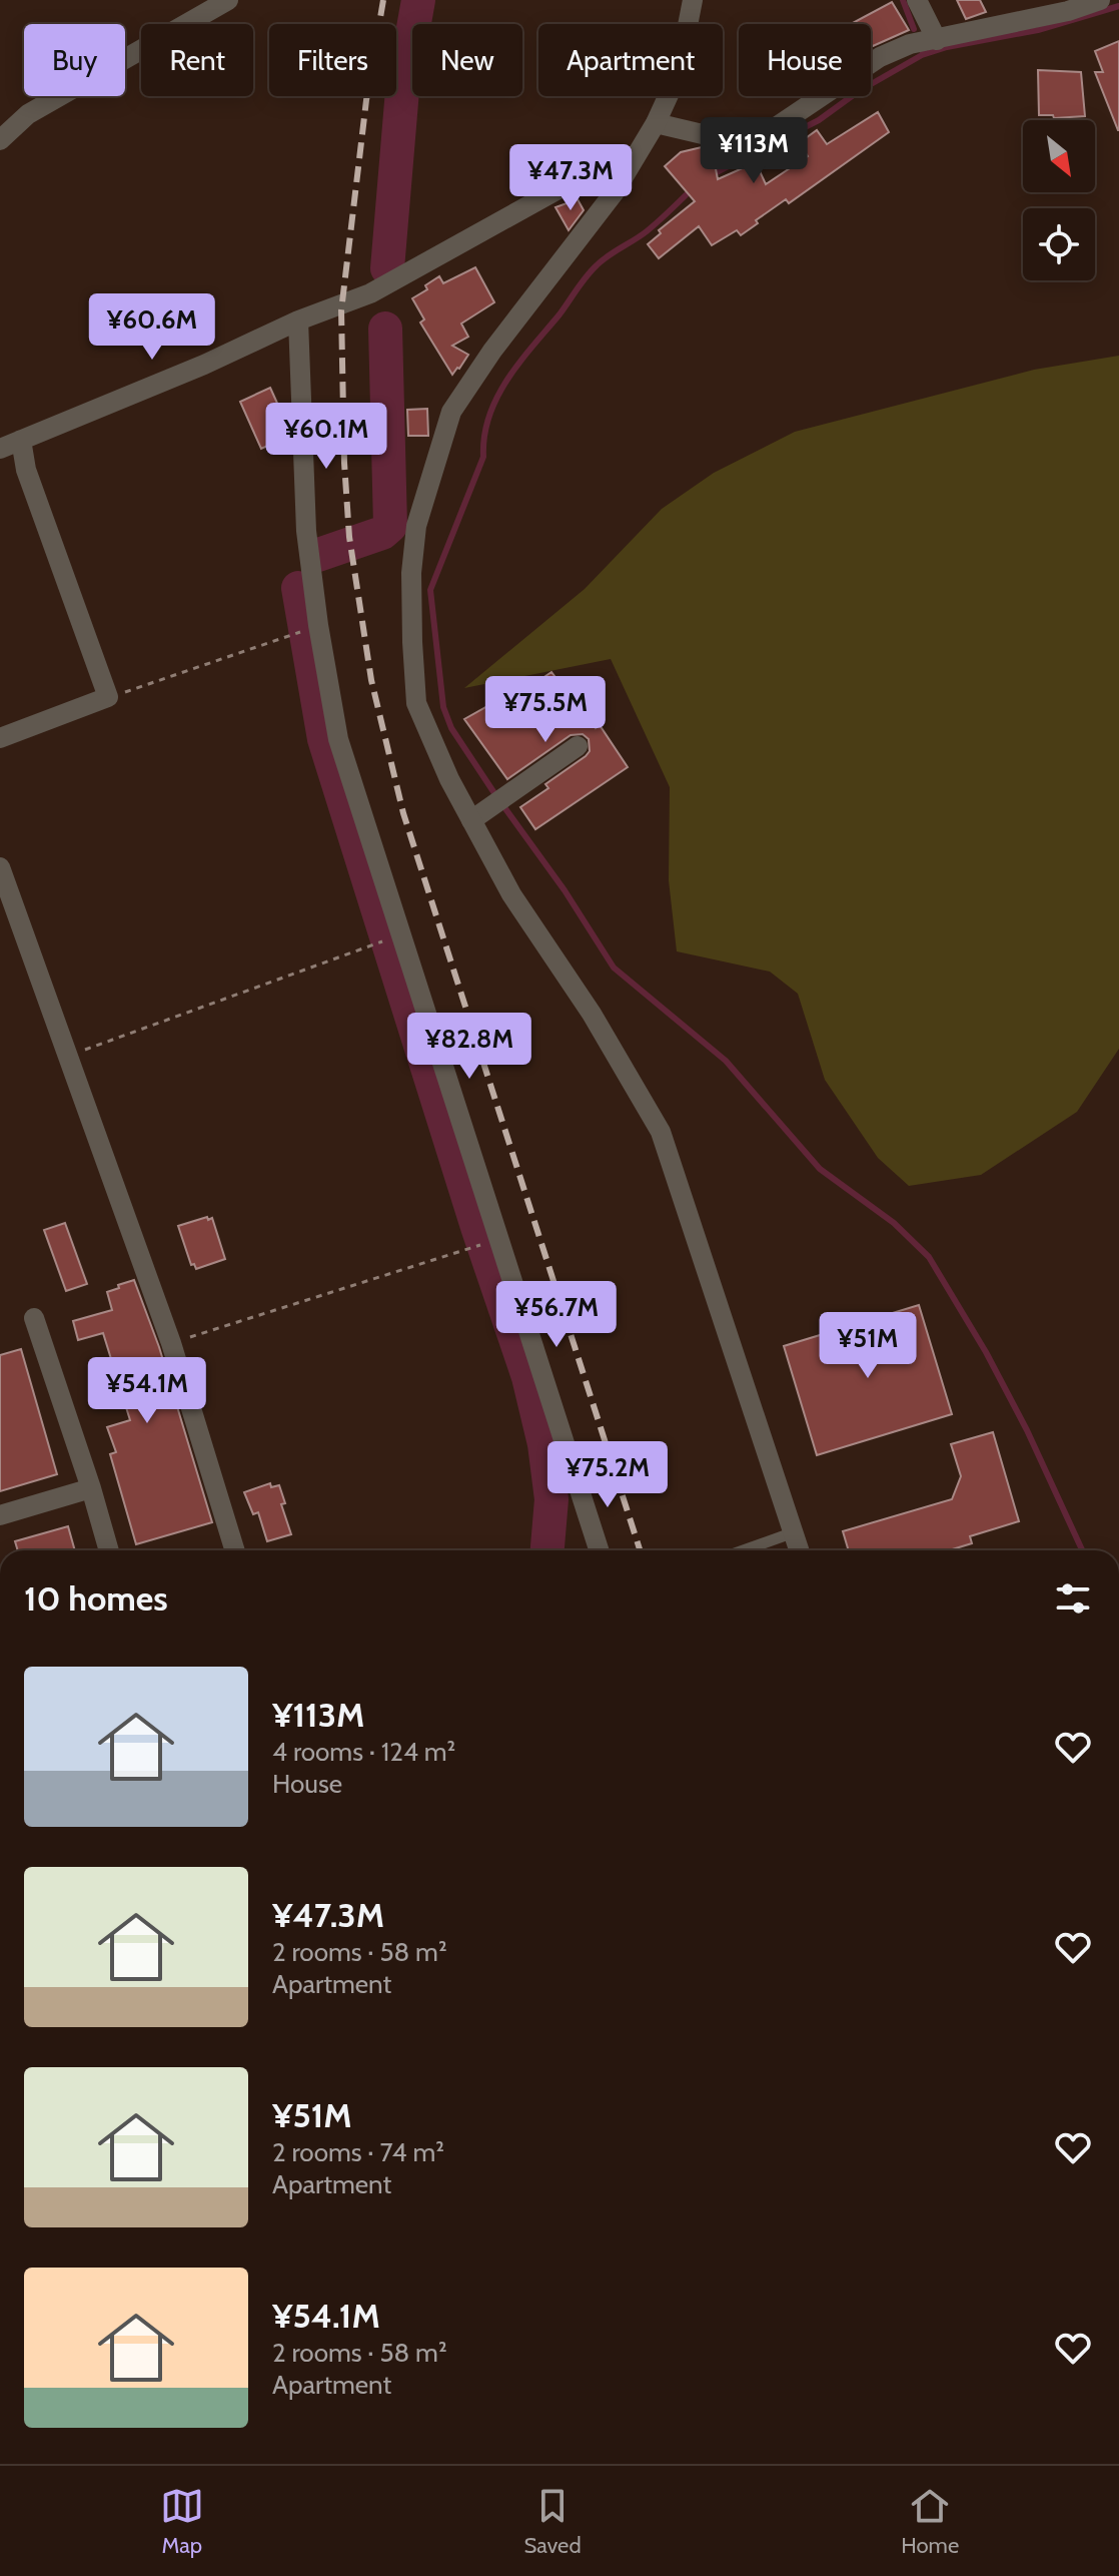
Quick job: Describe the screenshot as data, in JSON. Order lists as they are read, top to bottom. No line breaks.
{"north":"bottom right","page":{"chip":["Buy","Rent","Filters","New","Apartment","House"],"price":["¥113M","¥47.3M","¥60.6M","¥60.1M","¥75.5M","¥82.8M","¥56.7M","¥51M","¥54.1M","¥75.2M"],"heading":"10 homes","list":[{"name":"¥113M","note":"4 rooms · 124 m² · House"},{"name":"¥47.3M","note":"2 rooms · 58 m² · Apartment"},{"name":"¥51M","note":"2 rooms · 74 m² · Apartment"},{"name":"¥54.1M","note":"2 rooms · 58 m² · Apartment"}],"tabs":["Map","Saved","Home"]}}
